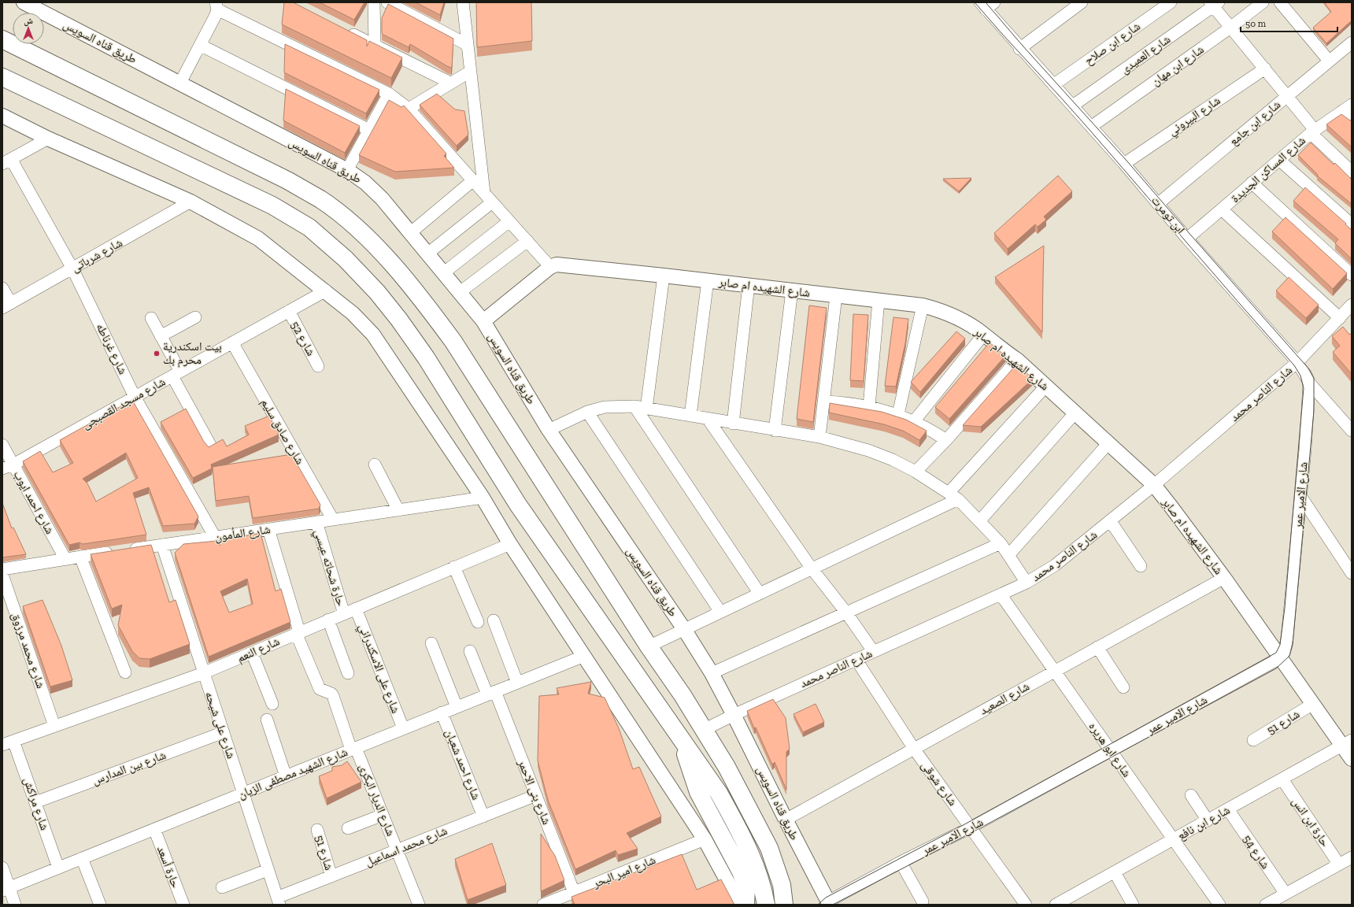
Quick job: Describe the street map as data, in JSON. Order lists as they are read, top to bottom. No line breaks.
{"streets":{"street":["طريق قناه السويس","شارع ابن صلاح","شارع العميدى","شارع ابن مهان","شارع البيروني","شارع ابن جامع","شارع المساكن الجديدة","ابن تومرت","شارع شرباتى","شارع الشهيده ام صابر","شارع 52","شارع غرناطه","شارع الناصر محمد","شارع مسجد القصبجى","شارع صادق سليم","شارع الامير عمر","شارع احمد ايوب","شارع المأمون","حارة شحاته عيسي","شارع النعم","شارع محمد مرزوق","شارع على الاسكندراني","شارع الصعيد","شارع 51","شارع على شيحه","شارع ابو هريره","شارع احمد شعبان","شارع بين المدارس","شارع الشهيد مصطفى الزيان","شارع شوقى","شارع بنى الاحمر","شارع الديار البكرى","شارع مراكش","حارة ابن انس","شارع ابن نافع","شارع محمد اسماعيل","شارع 54","حارة أسعد","شارع امير البحر"]},"crossings":[["طريق قناه السويس","شارع الناصر محمد"],["طريق قناه السويس","شارع الامير عمر"],["طريق قناه السويس","شارع الصعيد"],["شارع ابن صلاح","ابن تومرت"],["شارع العميدى","ابن تومرت"],["شارع ابن مهان","ابن تومرت"],["شارع البيروني","ابن تومرت"],["شارع ابن جامع","ابن تومرت"],["شارع المساكن الجديدة","ابن تومرت"],["ابن تومرت","شارع الناصر محمد"],["ابن تومرت","شارع الامير عمر"],["شارع شرباتى","شارع غرناطه"],["شارع الشهيده ام صابر","شارع الناصر محمد"],["شارع الشهيده ام صابر","شارع الامير عمر"],["شارع الشهيده ام صابر","شارع الصعيد"],["شارع الشهيده ام صابر","شارع 51"],["شارع الشهيده ام صابر","شارع ابن نافع"],["شارع 52","شارع مسجد القصبجى"],["شارع غرناطه","شارع مسجد القصبجى"],["شارع غرناطه","شارع المأمون"],["شارع الناصر محمد","شارع ابو هريره"],["شارع الناصر محمد","شارع شوقى"],["شارع مسجد القصبجى","شارع صادق سليم"],["شارع مسجد القصبجى","شارع احمد ايوب"],["شارع صادق سليم","شارع المأمون"],["شارع الامير عمر","شارع ابو هريره"],["شارع الامير عمر","شارع شوقى"],["شارع احمد ايوب","شارع المأمون"],["شارع المأمون","حارة شحاته عيسي"],["شارع المأمون","شارع على شيحه"],["شارع المأمون","شارع الديار البكرى"],["حارة شحاته عيسي","شارع النعم"],["شارع النعم","شارع محمد مرزوق"],["شارع النعم","شارع على الاسكندراني"],["شارع النعم","شارع على شيحه"],["شارع النعم","شارع الديار البكرى"],["شارع النعم","شارع مراكش"],["شارع على الاسكندراني","شارع الشهيد مصطفى الزيان"],["شارع الصعيد","شارع ابو هريره"],["شارع الصعيد","شارع شوقى"],["شارع 51","شارع محمد اسماعيل"],["شارع على شيحه","شارع بين المدارس"],["شارع على شيحه","شارع الشهيد مصطفى الزيان"],["شارع على شيحه","شارع محمد اسماعيل"],["شارع ابو هريره","شارع ابن نافع"],["شارع احمد شعبان","شارع الشهيد مصطفى الزيان"],["شارع احمد شعبان","شارع محمد اسماعيل"],["شارع بين المدارس","شارع مراكش"],["شارع الشهيد مصطفى الزيان","شارع بنى الاحمر"],["شارع الشهيد مصطفى الزيان","شارع الديار البكرى"],["شارع الشهيد مصطفى الزيان","شارع مراكش"],["شارع الشهيد مصطفى الزيان","حارة أسعد"],["شارع بنى الاحمر","شارع محمد اسماعيل"],["شارع بنى الاحمر","شارع امير البحر"],["شارع الديار البكرى","شارع محمد اسماعيل"],["حارة ابن انس","شارع ابن نافع"],["شارع ابن نافع","شارع 54"]],"places":["بيت اسكندرية محرم بك"],"scale_bar":"50 m","north":"top"}
